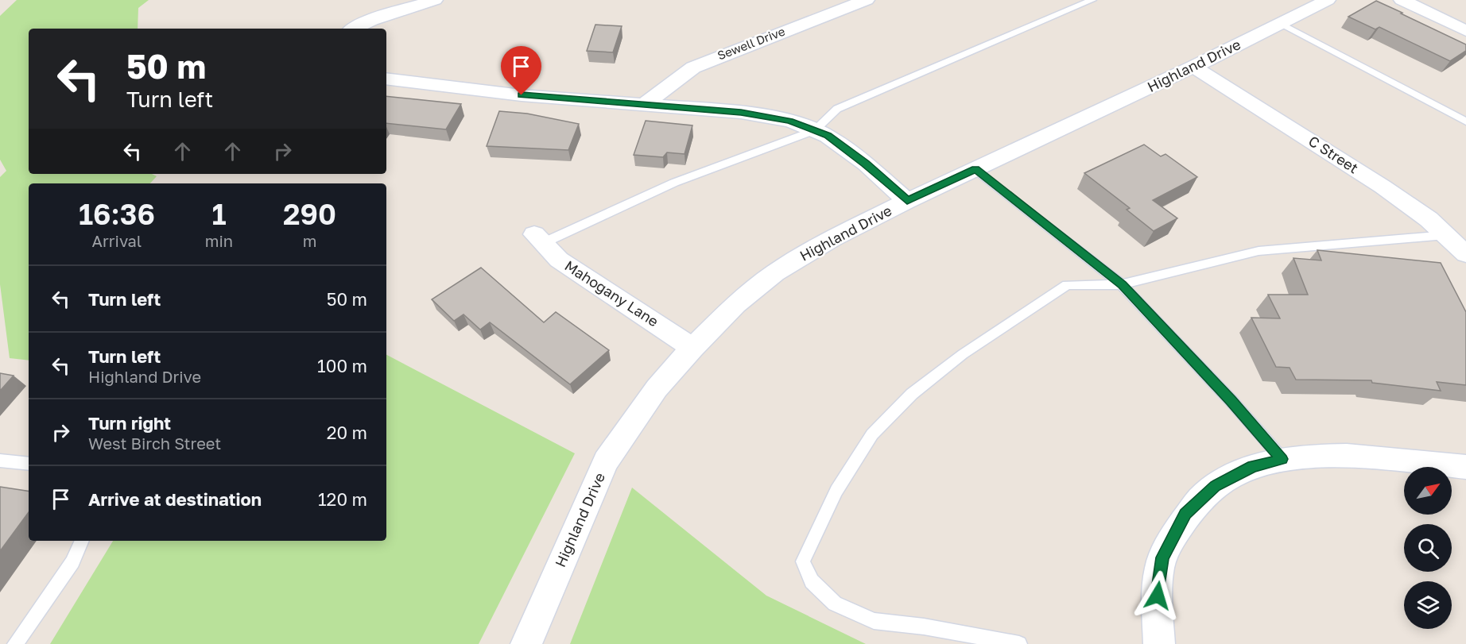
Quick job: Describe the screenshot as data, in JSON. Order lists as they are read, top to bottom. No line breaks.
{"streets":{"street":["Sewell Drive","Highland Drive","C Street","Mahogany Lane"]},"crossings":[["Highland Drive","C Street"],["Highland Drive","Mahogany Lane"]],"north":"top right","page":{"turn":["50 m","Turn left"],"eta":["16:36","Arrival","1","min","290","m"],"list":[{"name":"Turn left","value":"50 m"},{"name":"Turn left","note":"Highland Drive","value":"100 m"},{"name":"Turn right","note":"West Birch Street","value":"20 m"},{"name":"Arrive at destination","value":"120 m"}]}}
